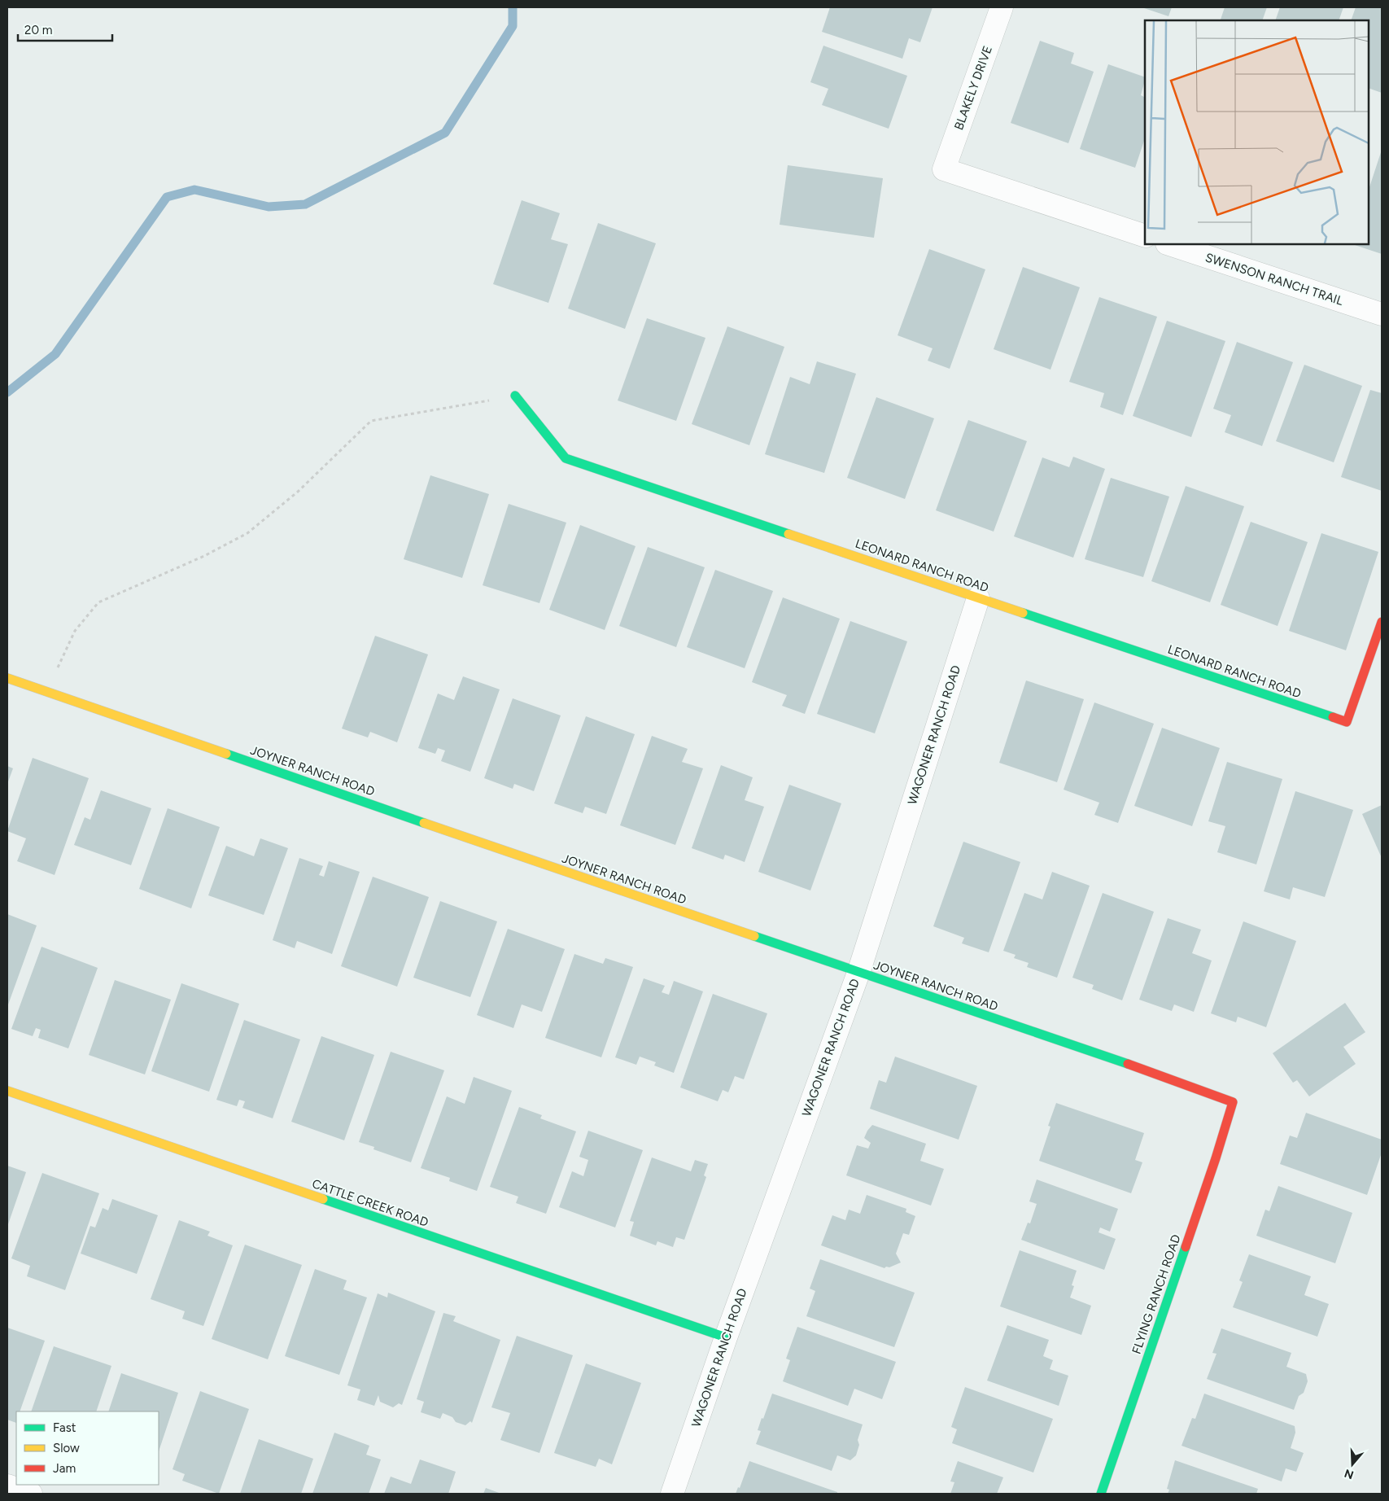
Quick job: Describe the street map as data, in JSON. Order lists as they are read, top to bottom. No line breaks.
{"streets":{"street":["BLAKELY DRIVE","SWENSON RANCH TRAIL","LEONARD RANCH ROAD","WAGONER RANCH ROAD","JOYNER RANCH ROAD","CATTLE CREEK ROAD","FLYING RANCH ROAD"]},"crossings":[["LEONARD RANCH ROAD","WAGONER RANCH ROAD"],["WAGONER RANCH ROAD","JOYNER RANCH ROAD"],["WAGONER RANCH ROAD","CATTLE CREEK ROAD"],["JOYNER RANCH ROAD","FLYING RANCH ROAD"]],"legend":["Fast","Slow","Jam"],"scale_bar":"20 m","north":"bottom"}
